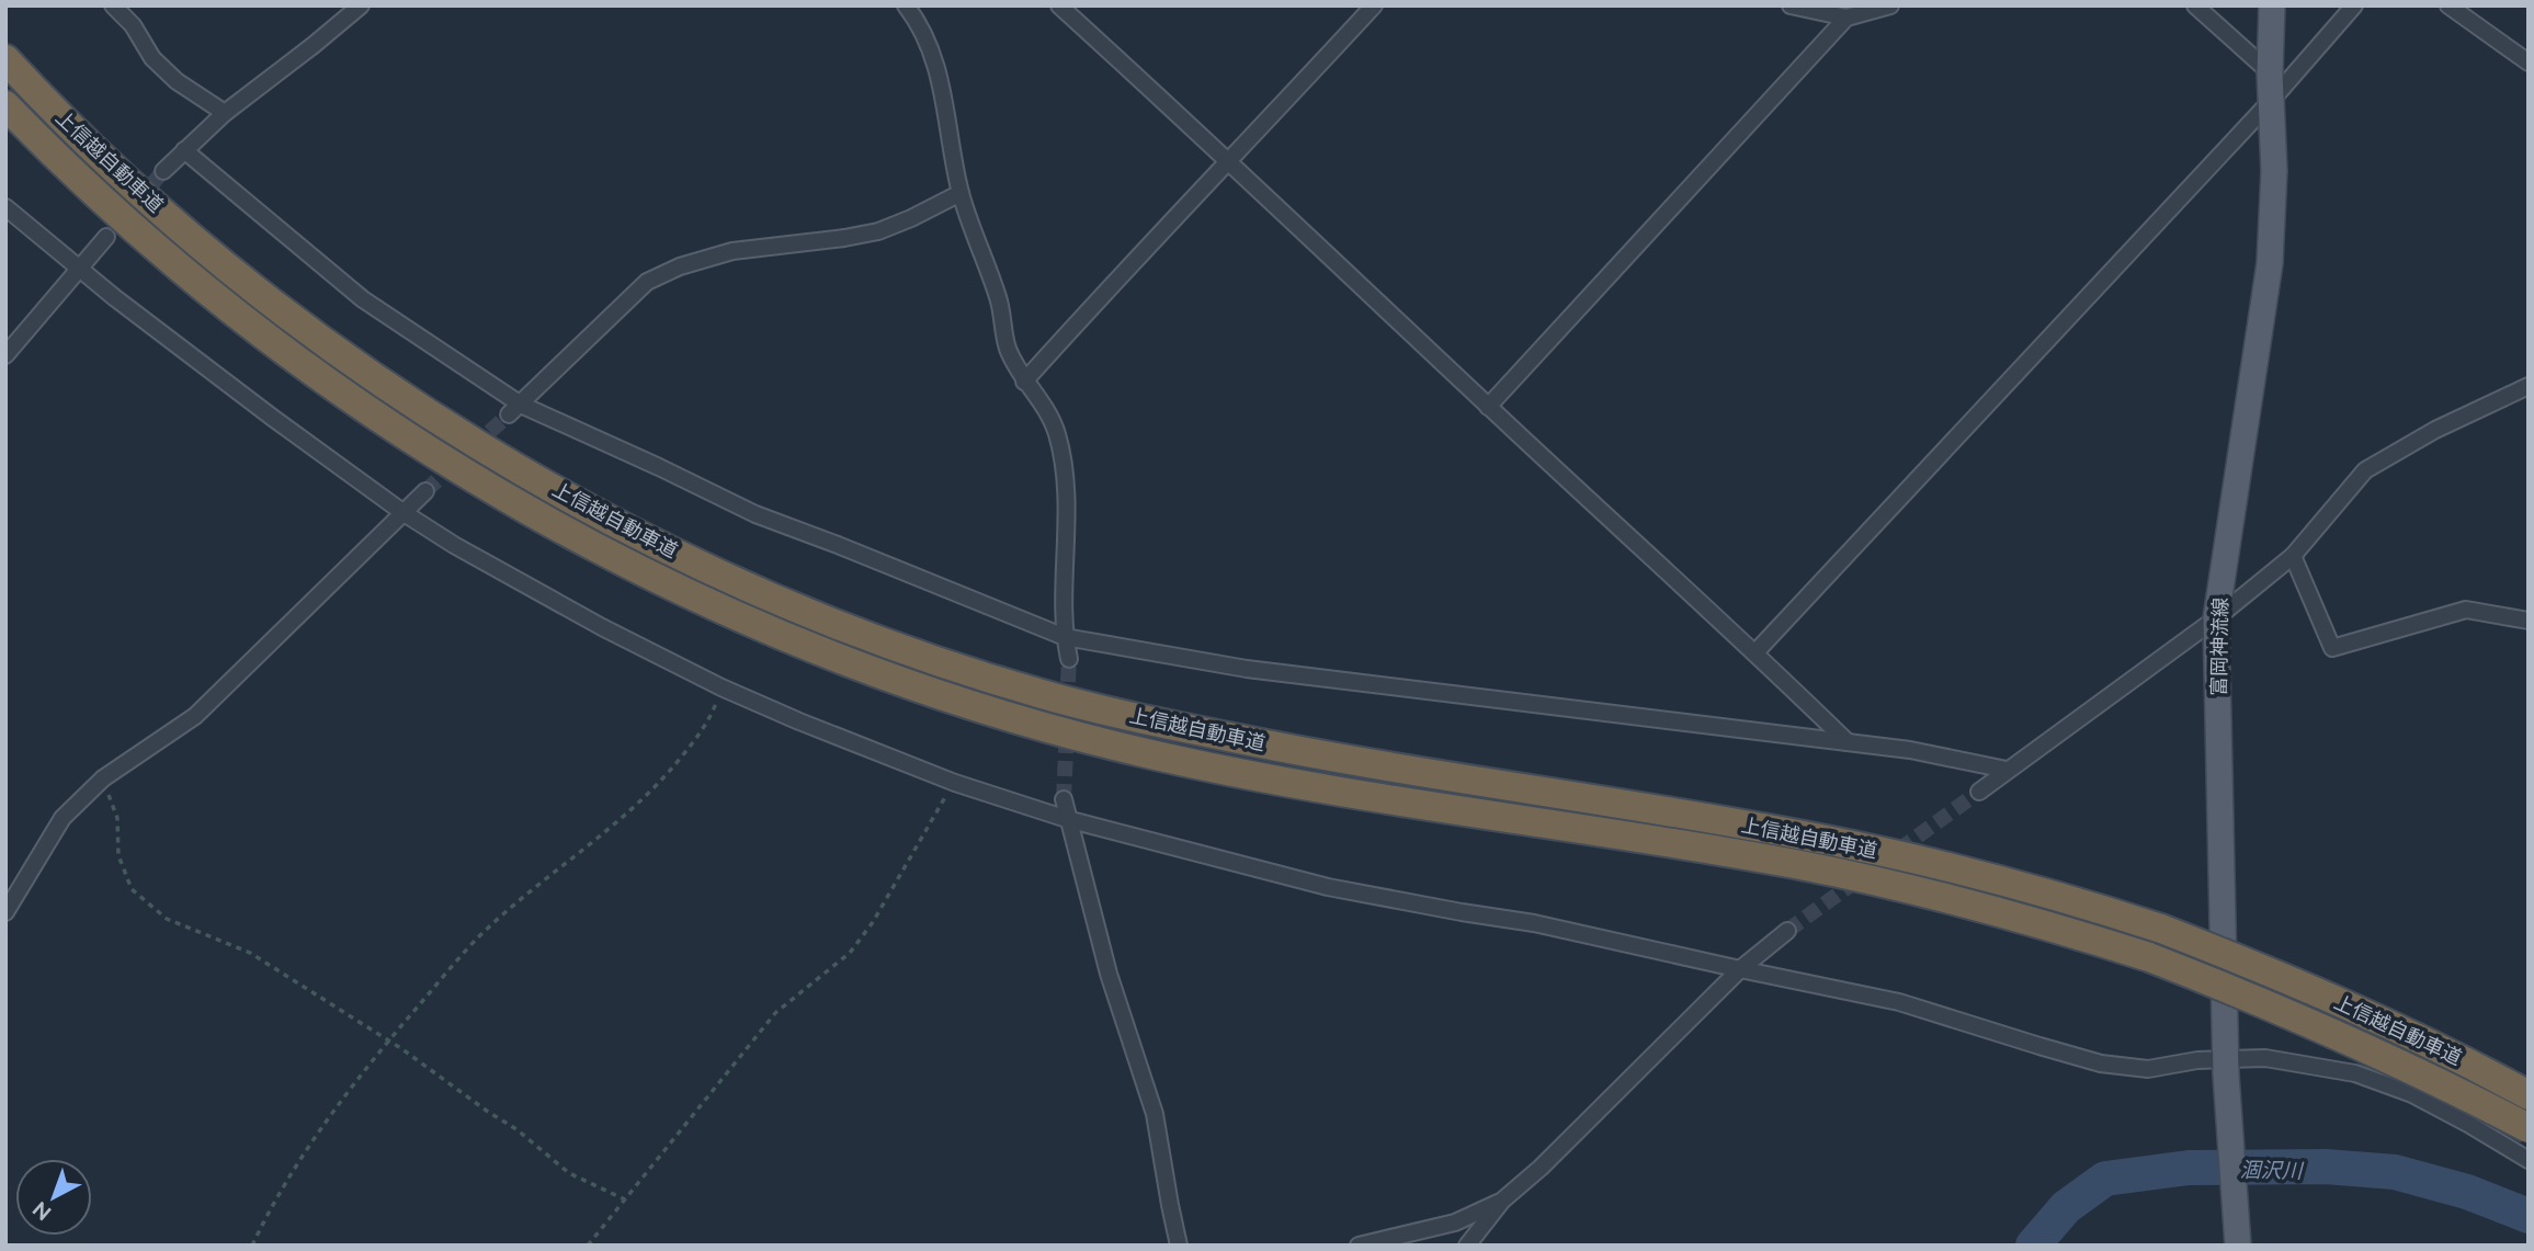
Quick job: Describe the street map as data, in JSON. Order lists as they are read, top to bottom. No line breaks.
{"streets":{"highway":["上信越自動車道"],"main road":["富岡神流線"]},"water":["涸沢川"],"north":"bottom left"}
